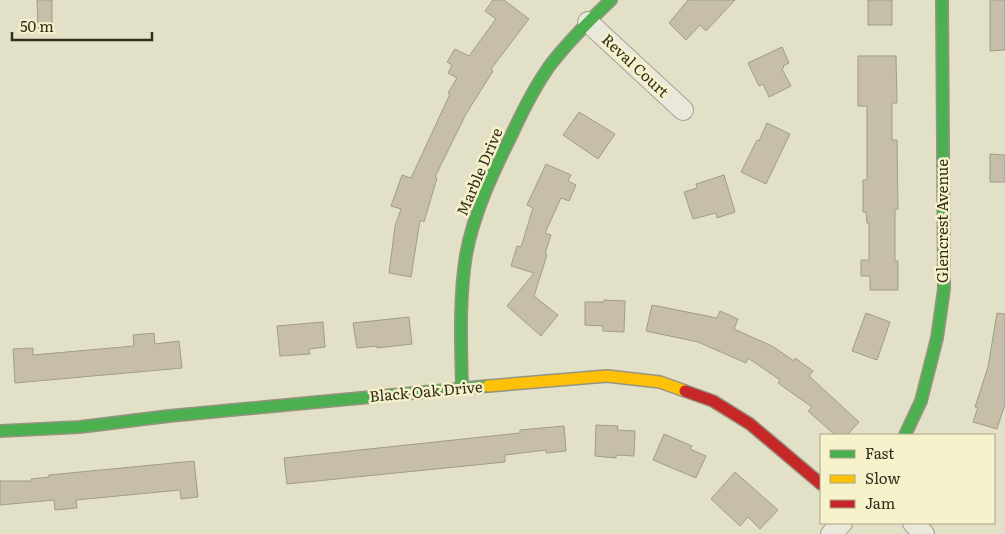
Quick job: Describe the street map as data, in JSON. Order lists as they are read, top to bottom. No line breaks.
{"streets":{"street":["Reval Court","Marble Drive","Glencrest Avenue","Black Oak Drive"]},"crossings":[["Reval Court","Marble Drive"],["Marble Drive","Black Oak Drive"]],"legend":["Fast","Slow","Jam"],"scale_bar":"50 m"}
